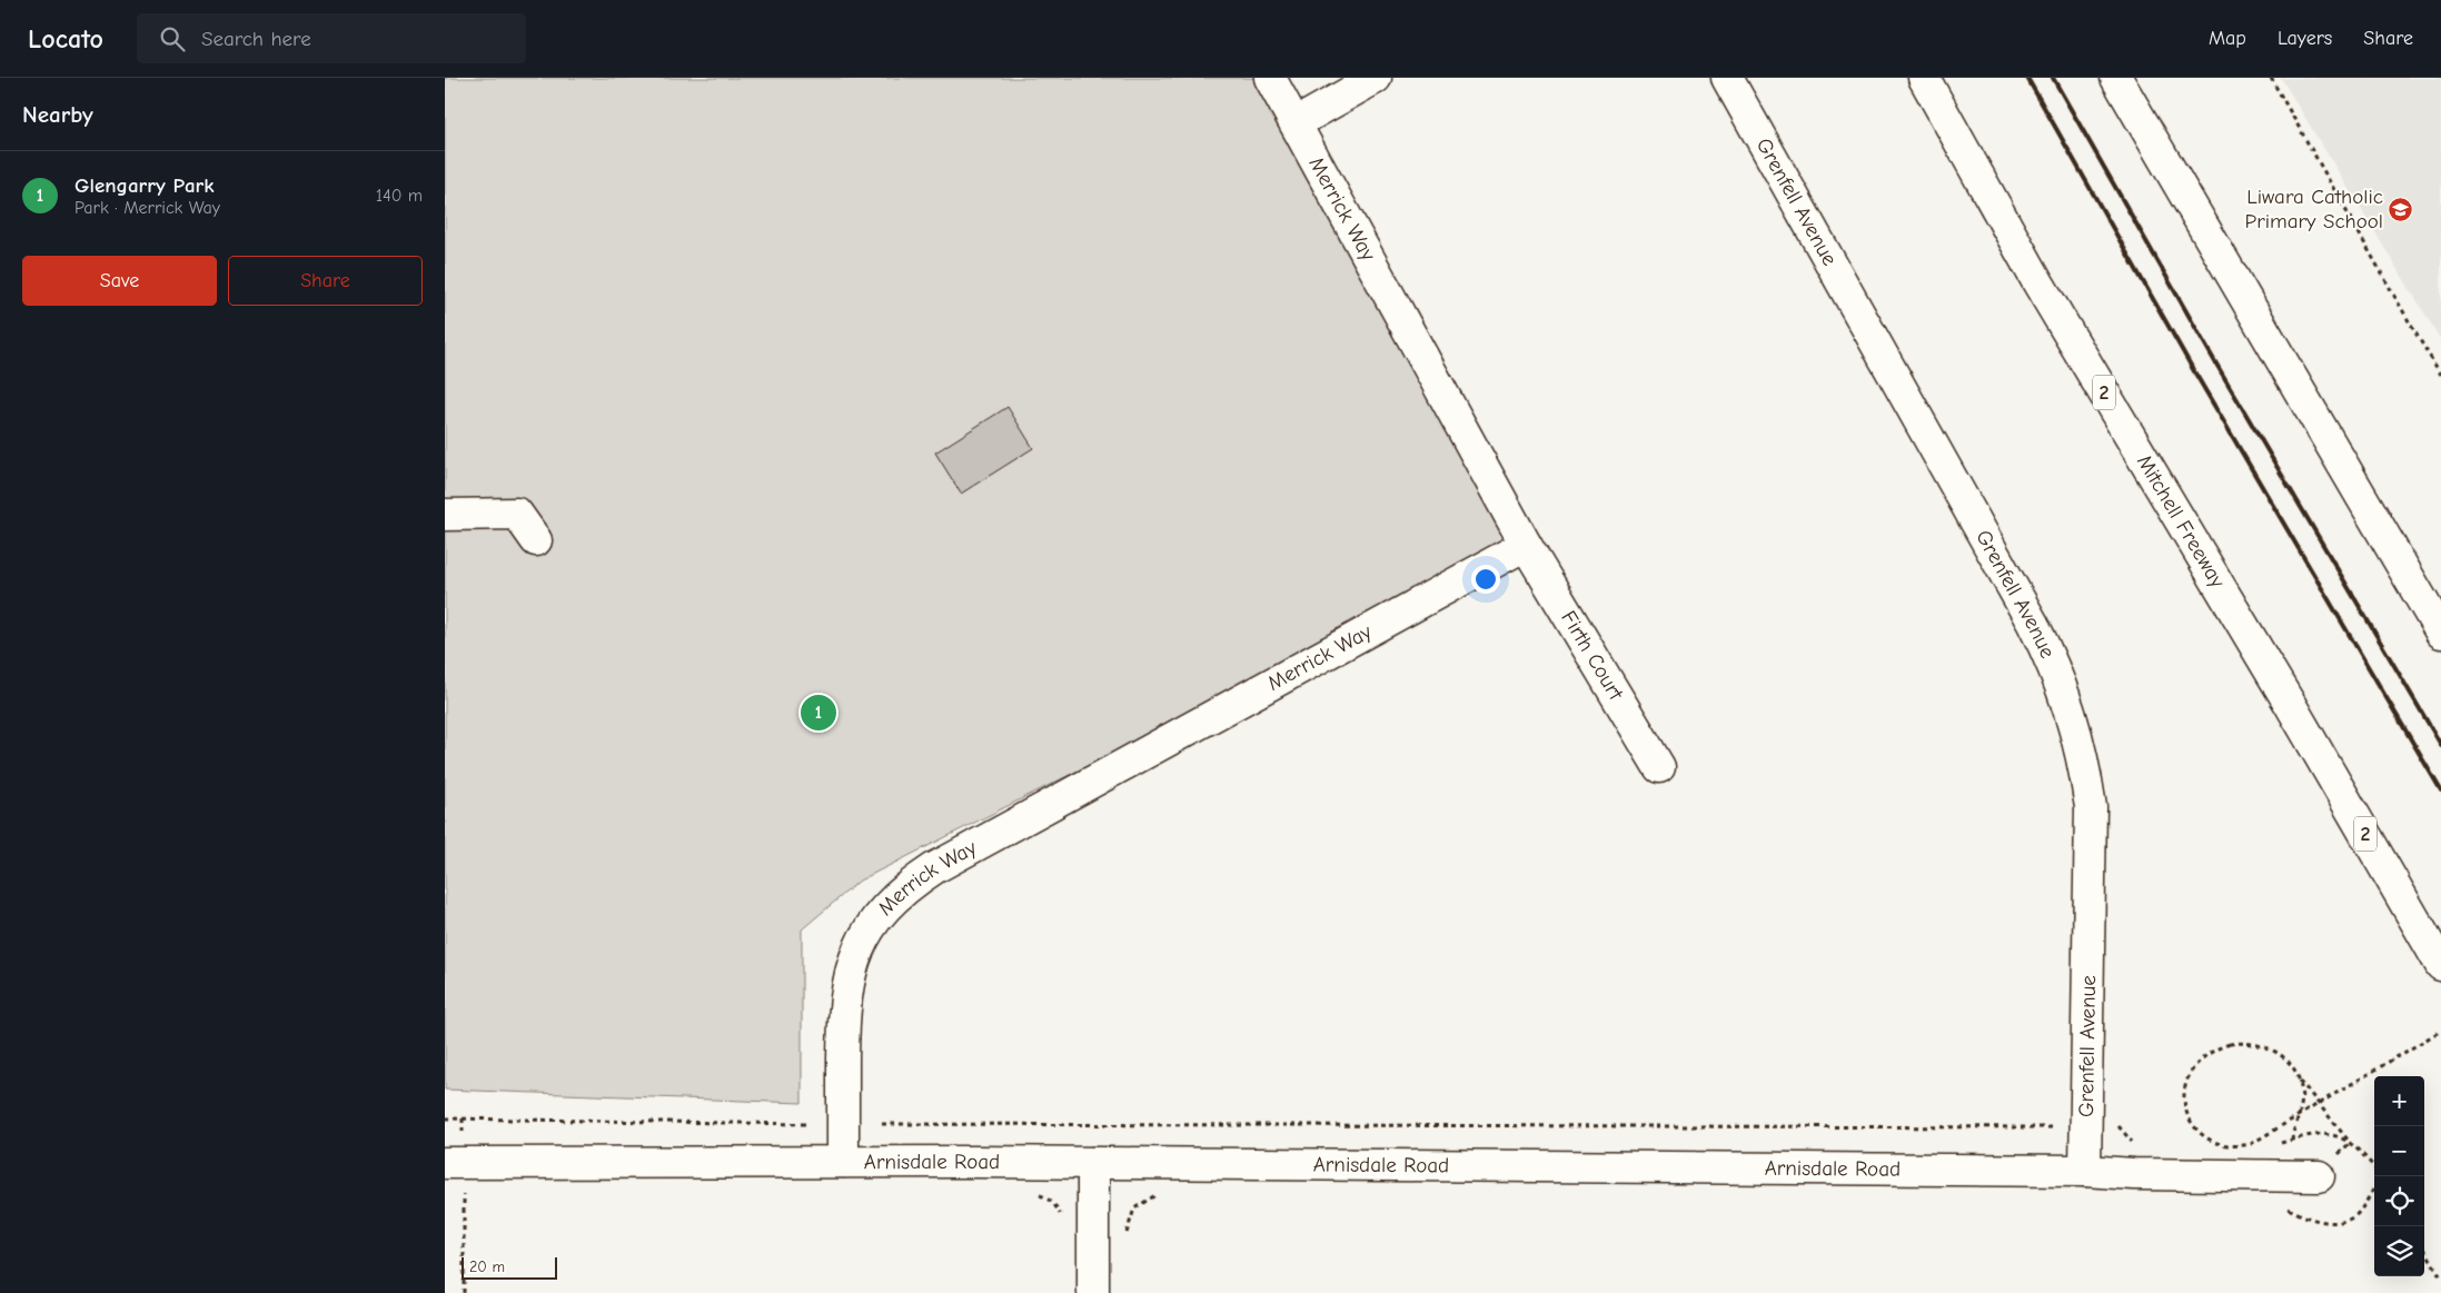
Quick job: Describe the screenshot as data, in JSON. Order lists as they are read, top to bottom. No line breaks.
{"streets":{"main road":["Grenfell Avenue","Merrick Way","2","Mitchell Freeway","Firth Court","Arnisdale Road"]},"crossings":[["Grenfell Avenue","Arnisdale Road"],["Merrick Way","Firth Court"],["Merrick Way","Arnisdale Road"]],"places":{"school or university":["Liwara Catholic Primary School"]},"scale_bar":"20 m","page":{"header":"Locato","search":"Search here","nav":["Map","Layers","Share"],"heading":"Nearby","list":[{"mark":"1","name":"Glengarry Park","note":"Park · Merrick Way","value":"140 m"}],"buttons":["Save","Share"],"pins":"1","map_buttons":["+","−"],"scale":"20 m"}}
